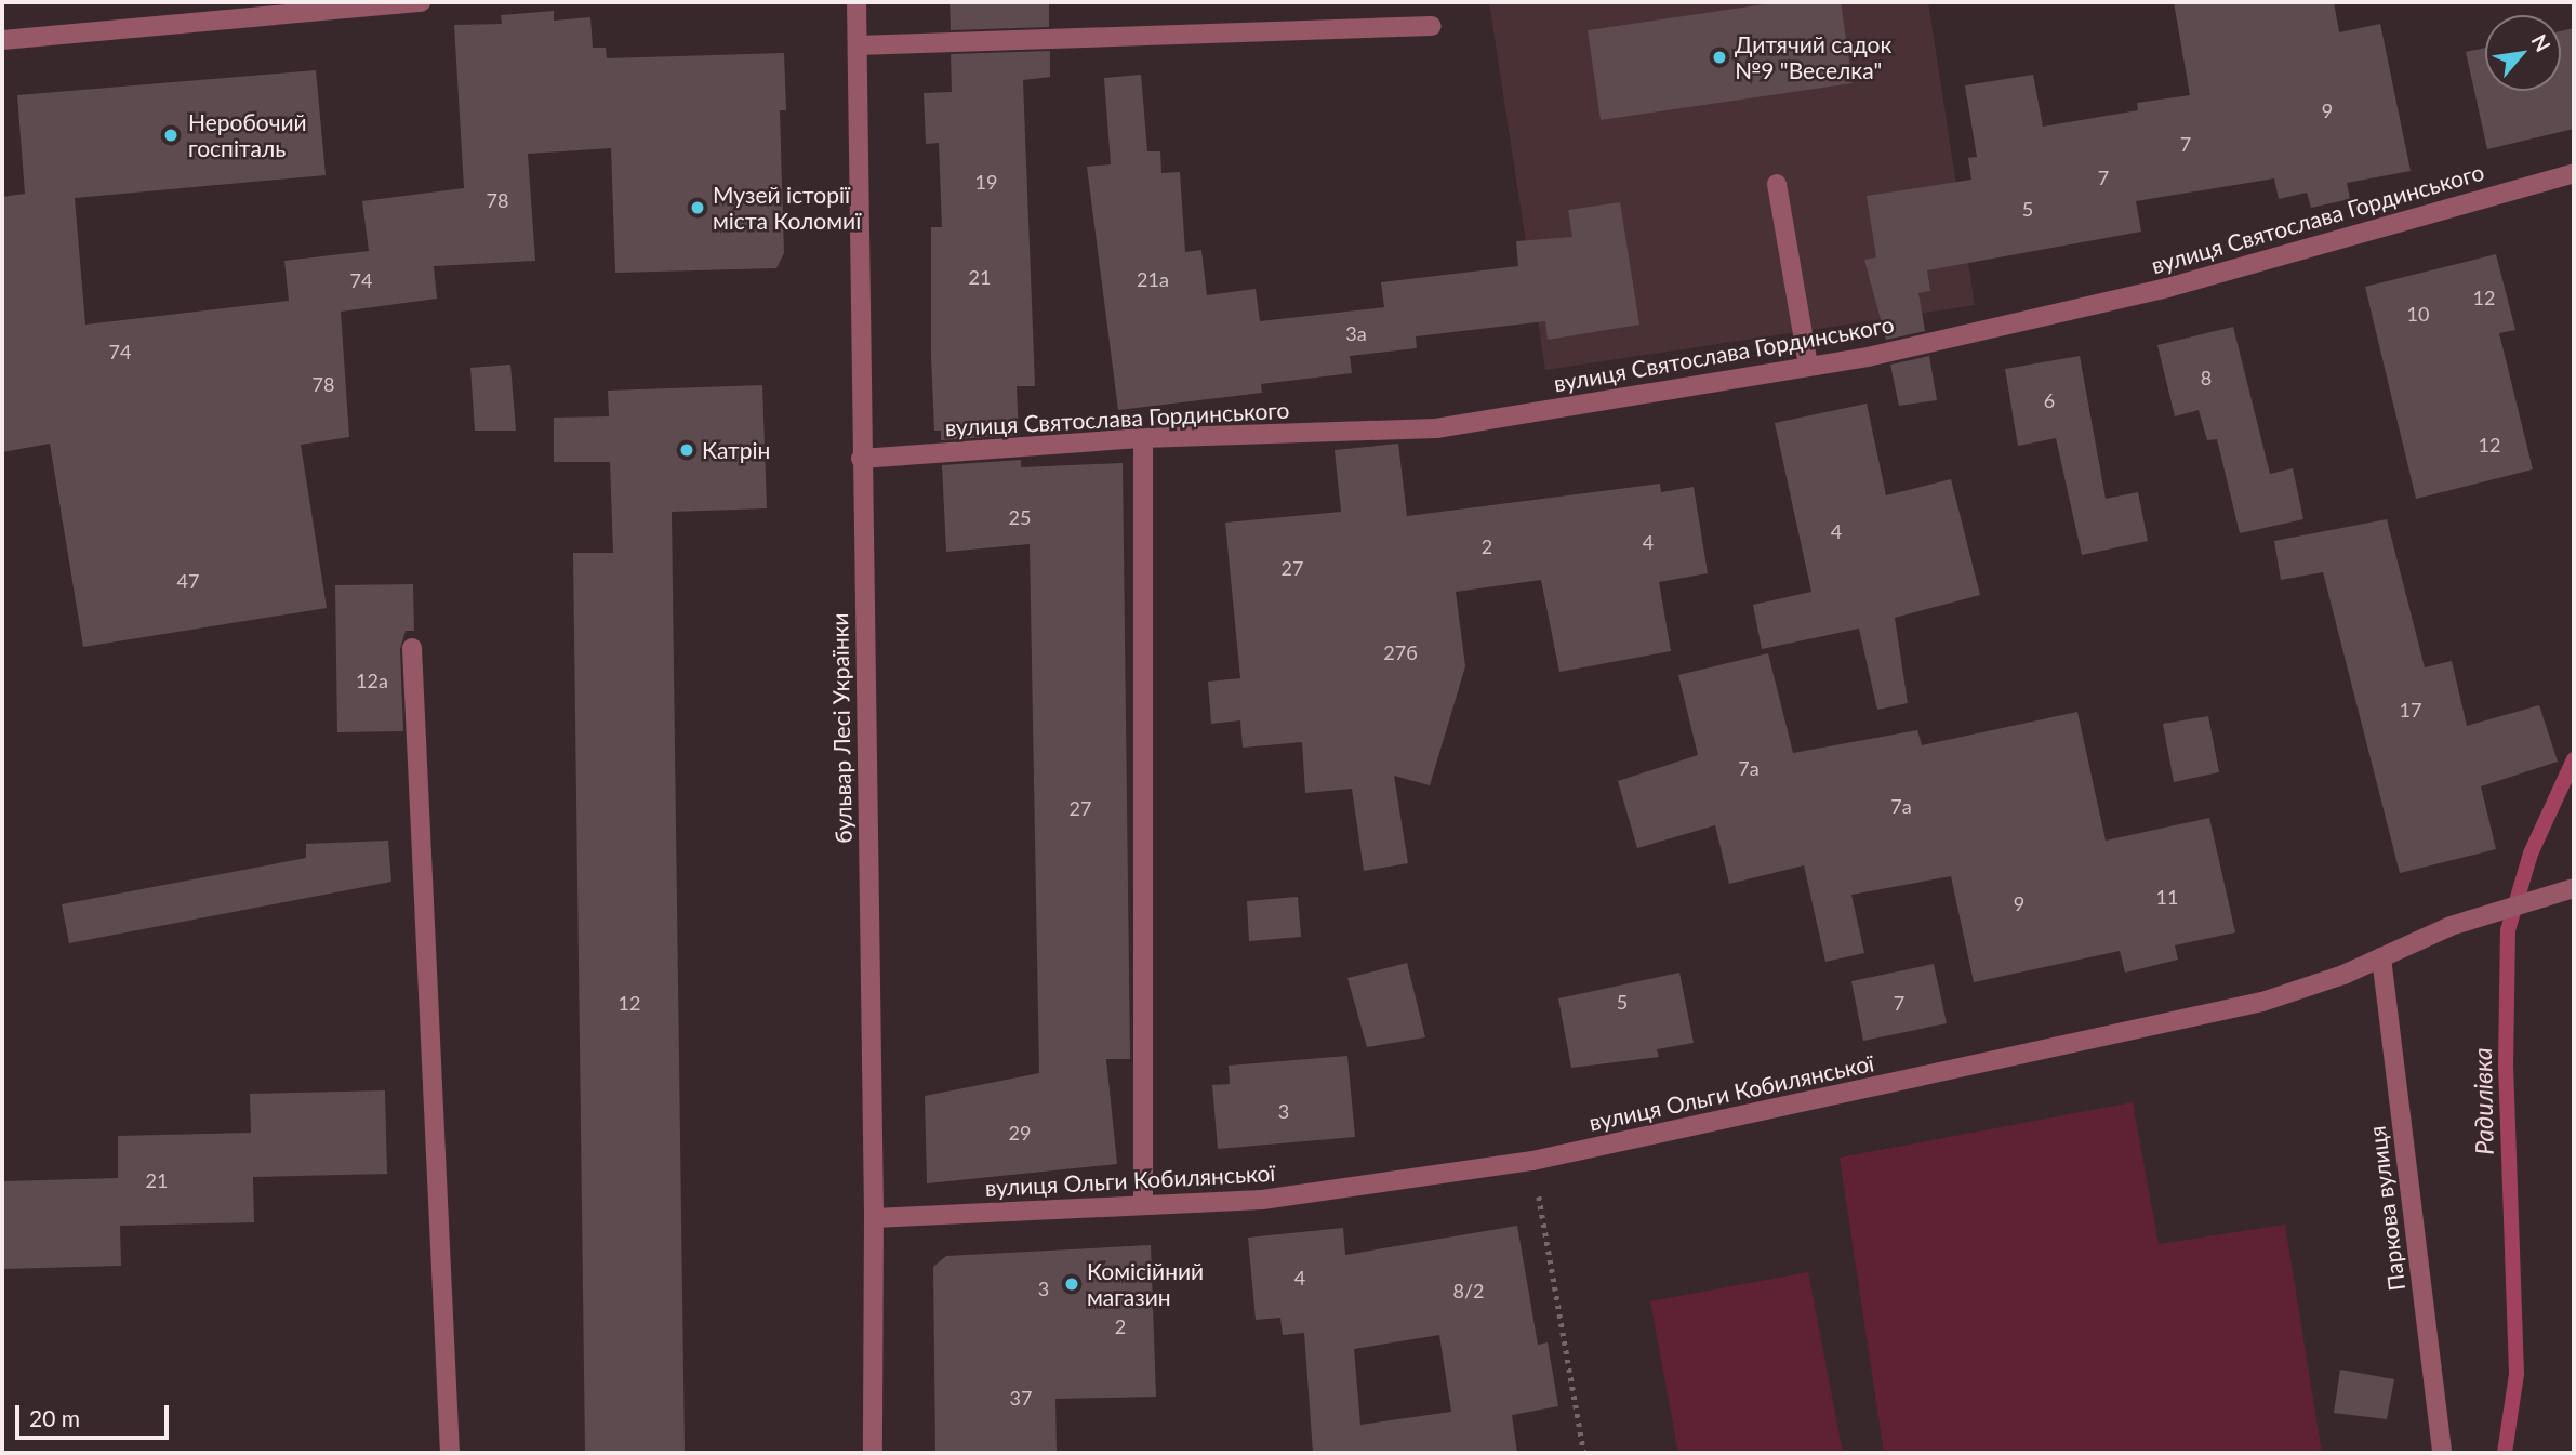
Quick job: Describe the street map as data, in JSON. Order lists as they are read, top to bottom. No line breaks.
{"streets":{"street":["вулиця Святослава Гординського","бульвар Лесі Українки","вулиця Ольги Кобилянської","Паркова вулиця"]},"crossings":[["вулиця Святослава Гординського","бульвар Лесі Українки"],["бульвар Лесі Українки","вулиця Ольги Кобилянської"],["вулиця Ольги Кобилянської","Паркова вулиця"]],"water":["Радилівка"],"places":["Дитячий садок №9 \"Веселка\"","Неробочий госпіталь","Музей історії міста Коломиї","Катрін","Комісійний магазин"],"house_numbers":["9","7","7","19","78","5","21","21а","74","12","10","3а","74","8","78","6","12","25","4","4","2","27","47","27б","12а","17","7а","7а","27","11","9","5","12","7","3","29","21","4","3","8/2","2","37"],"scale_bar":"20 m","north":"top right"}
